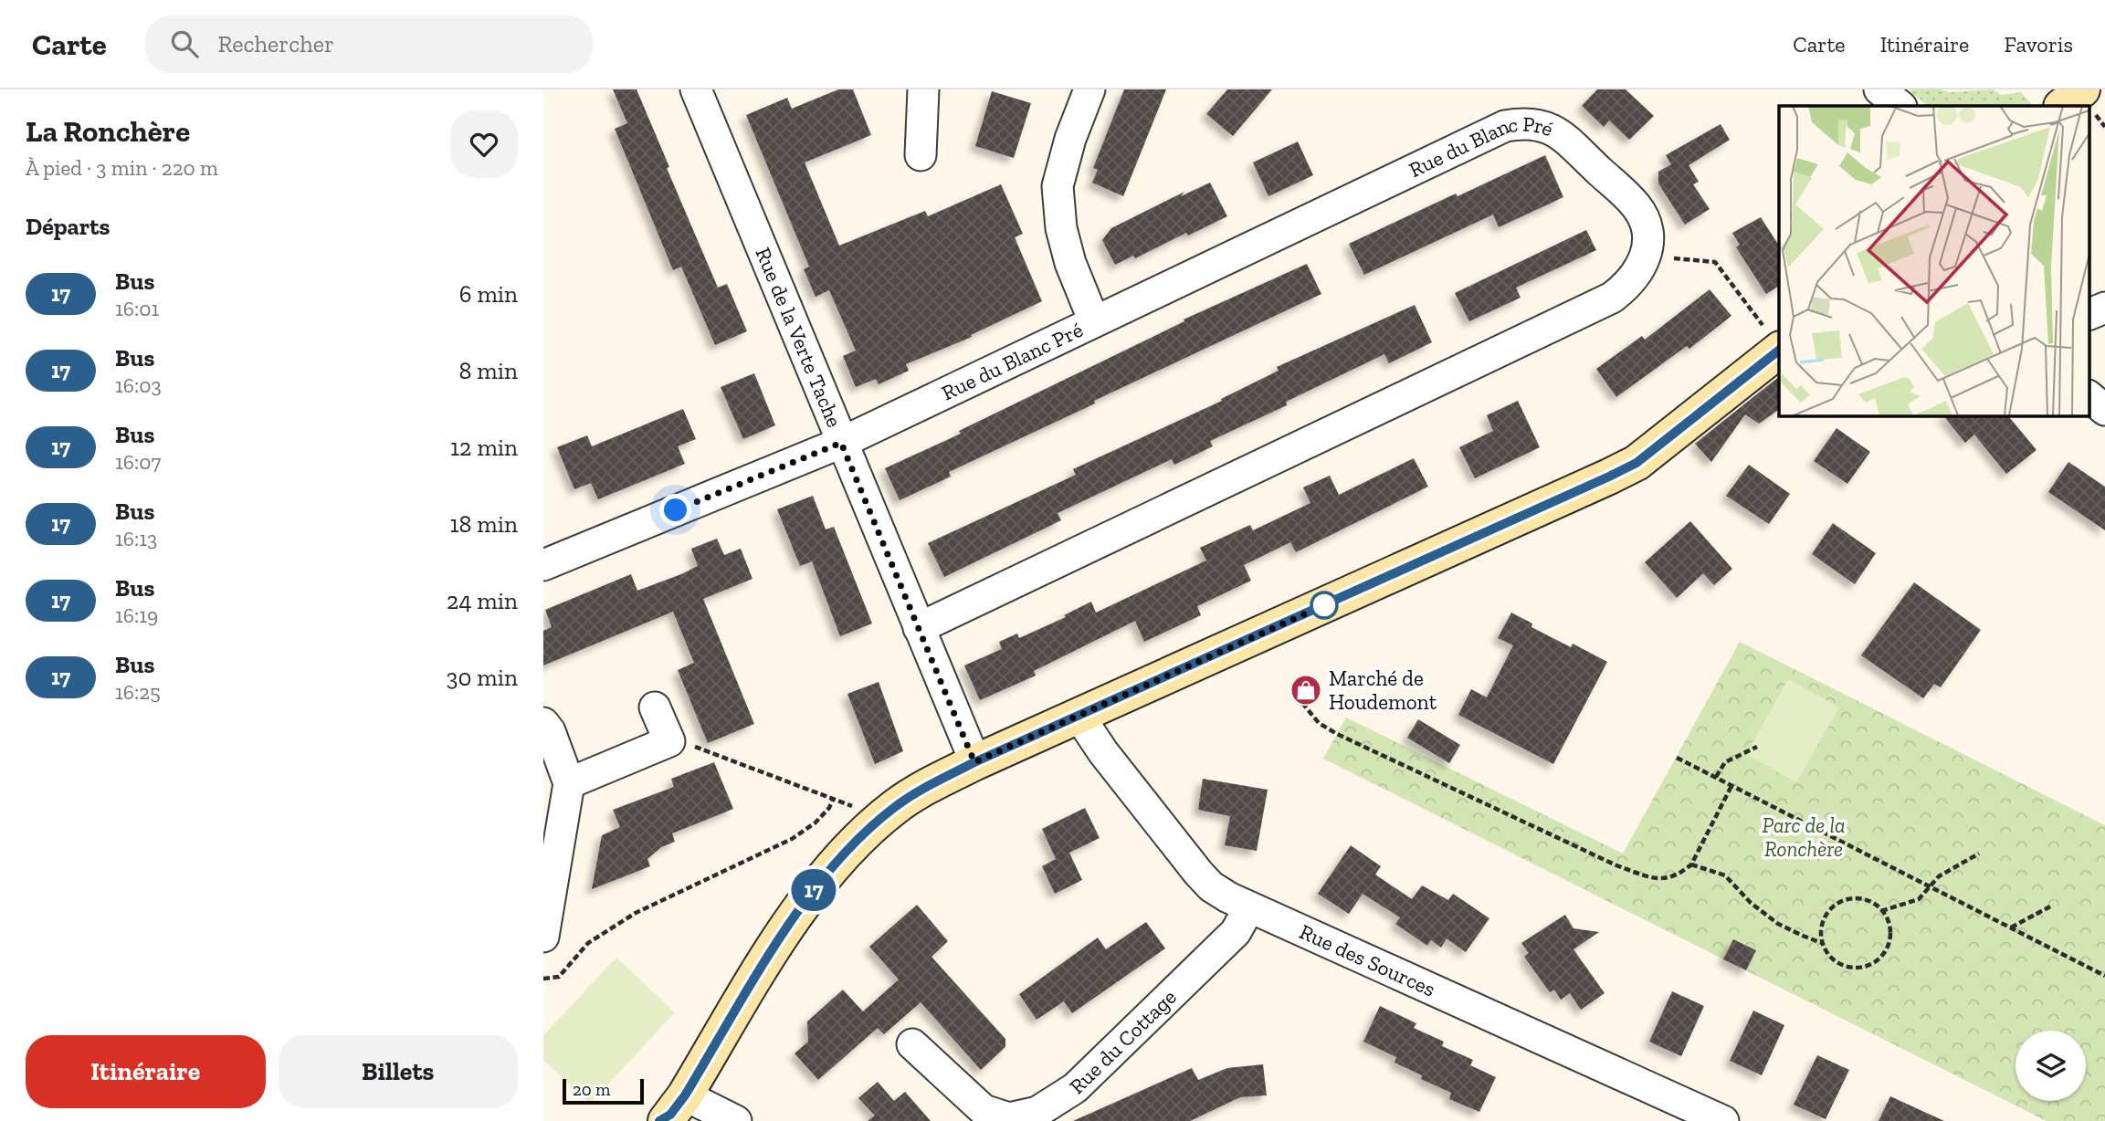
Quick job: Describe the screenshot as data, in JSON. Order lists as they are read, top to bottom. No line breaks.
{"streets":{"street":["Rue du Blanc Pré","Rue de la Verte Tache","Rue des Sources","Rue du Cottage"]},"crossings":[["Rue du Blanc Pré","Rue de la Verte Tache"],["Rue des Sources","Rue du Cottage"]],"parks":["Parc de la Ronchère"],"places":{"shop":["Marché de Houdemont"]},"lines":["bus line 17"],"scale_bar":"20 m","page":{"header":"Carte","search":"Rechercher","nav":["Carte","Itinéraire","Favoris"],"heading":[["La Ronchère","À pied · 3 min · 220 m"],"Départs"],"on_map":"17","list":[{"mark":"17","name":"Bus","note":"16:01","value":"6 min"},{"mark":"17","name":"Bus","note":"16:03","value":"8 min"},{"mark":"17","name":"Bus","note":"16:07","value":"12 min"},{"mark":"17","name":"Bus","note":"16:13","value":"18 min"},{"mark":"17","name":"Bus","note":"16:19","value":"24 min"},{"mark":"17","name":"Bus","note":"16:25","value":"30 min"}],"buttons":["Itinéraire","Billets"],"scale":"20 m"}}
